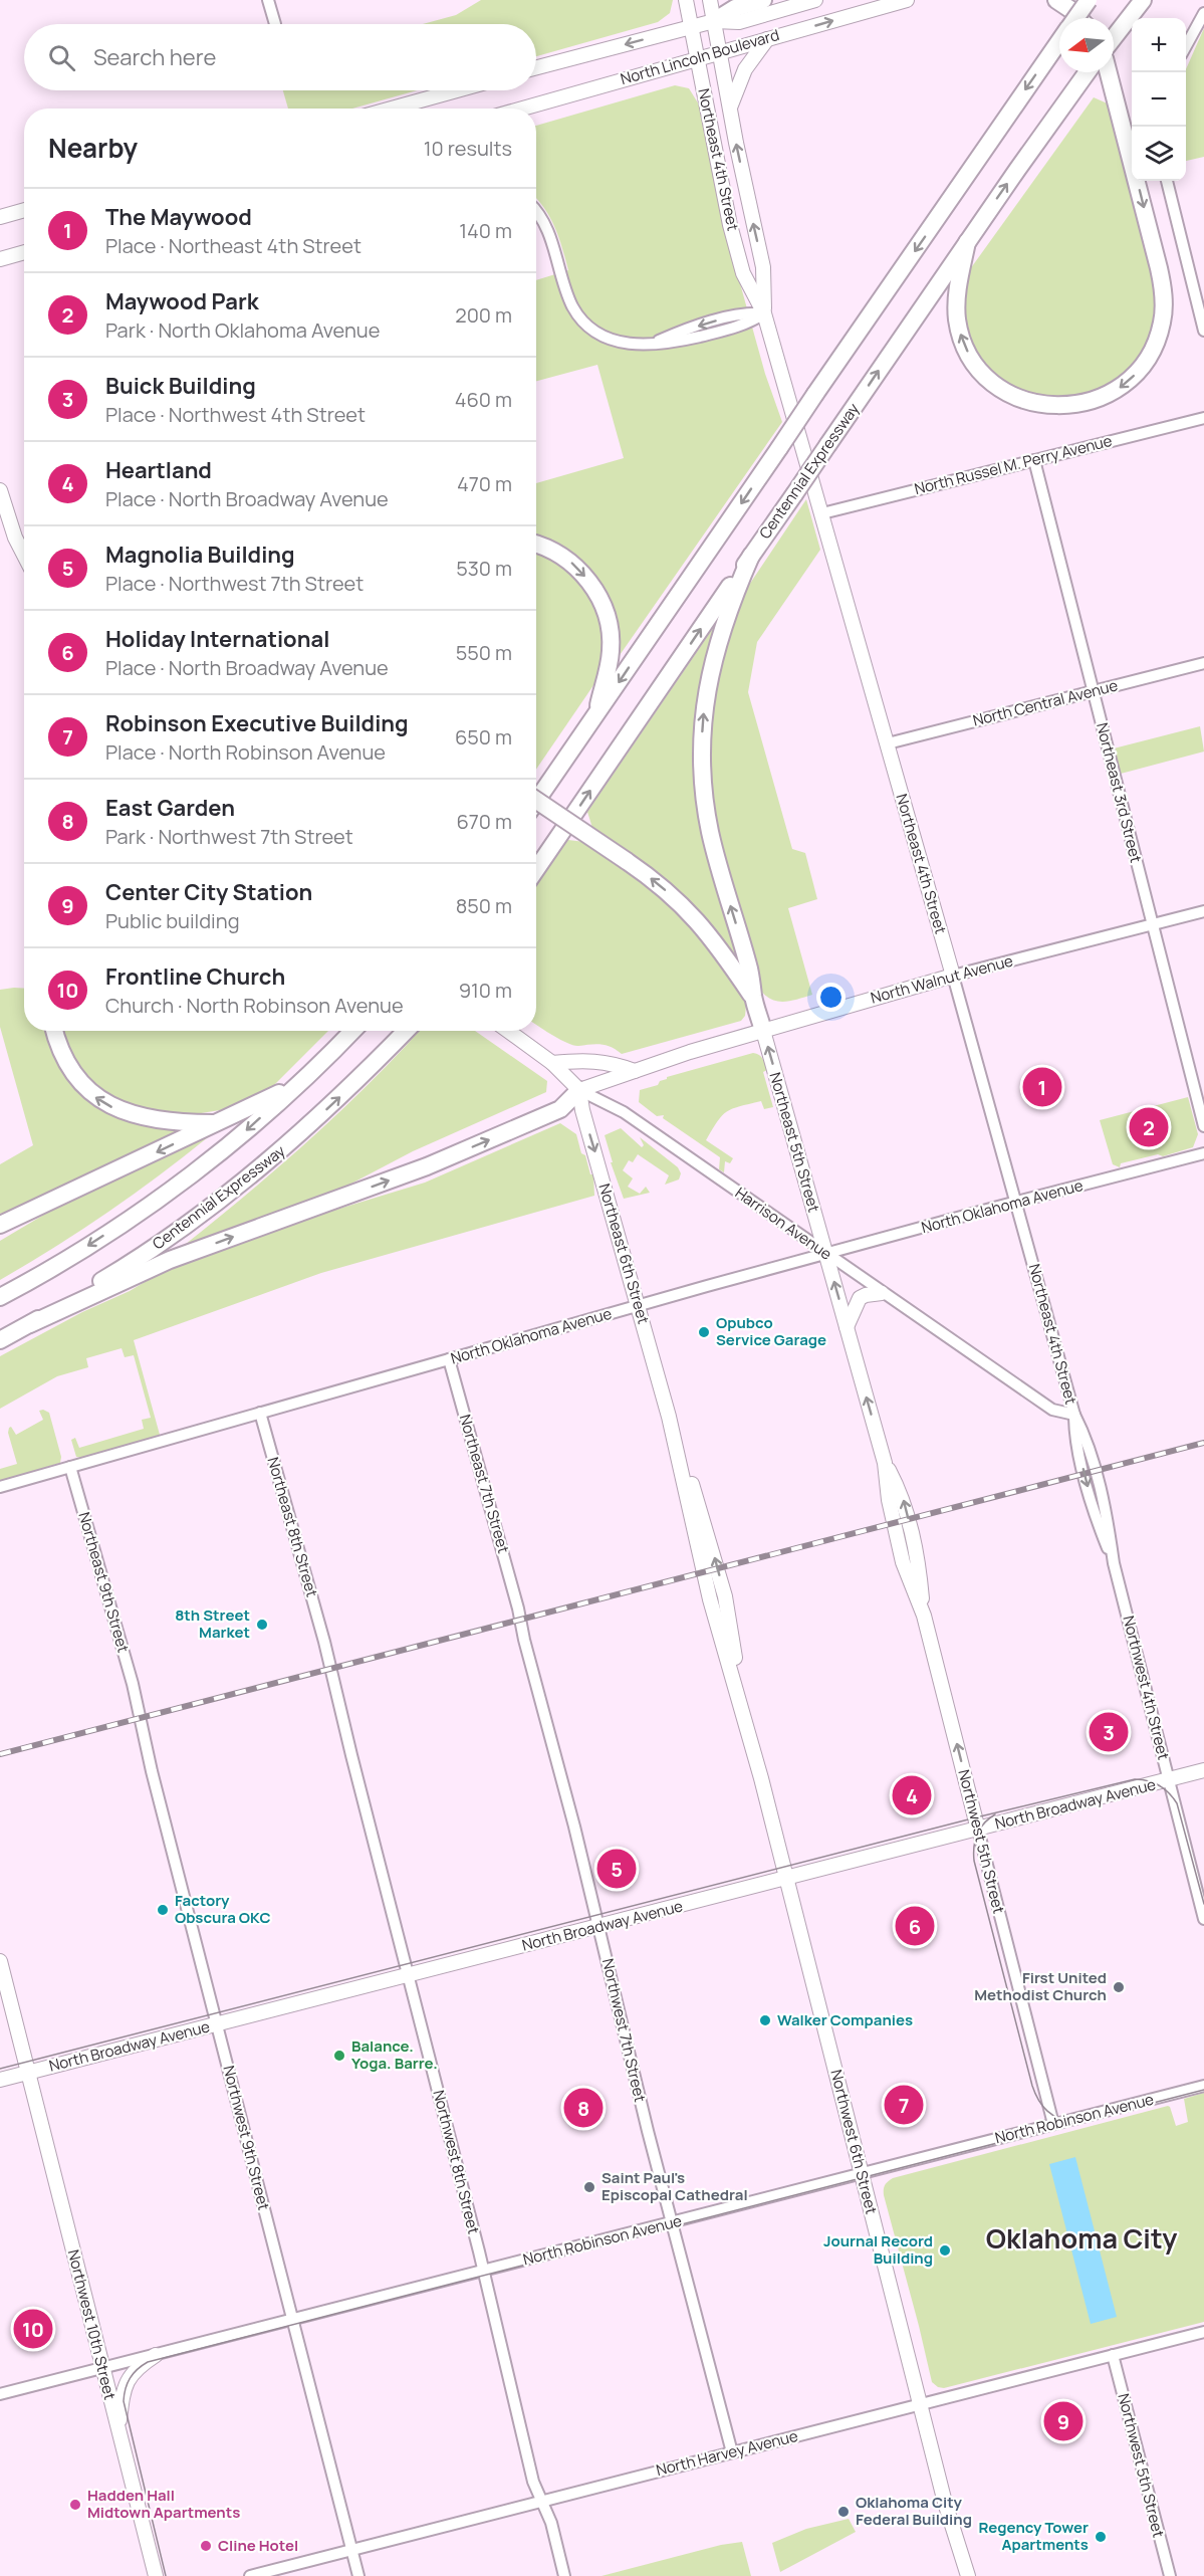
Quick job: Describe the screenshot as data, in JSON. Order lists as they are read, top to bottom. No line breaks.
{"streets":{"highway":["Centennial Expressway"],"main road":["North Lincoln Boulevard","Northeast 4th Street","North Walnut Avenue","Northeast 5th Street","Harrison Avenue","Northeast 6th Street","North Broadway Avenue","Northwest 5th Street","Northwest 6th Street","Northwest 10th Street"],"street":["North Russel M. Perry Avenue","North Central Avenue","Northeast 3rd Street","North Oklahoma Avenue","Northeast 7th Street","Northeast 8th Street","Northeast 9th Street","Northwest 4th Street","Northwest 7th Street","North Robinson Avenue","Northwest 9th Street","Northwest 8th Street","North Harvey Avenue"]},"crossings":[["North Lincoln Boulevard","Northeast 4th Street"],["Northeast 4th Street","North Russel M. Perry Avenue"],["Northeast 4th Street","North Central Avenue"],["Northeast 4th Street","North Walnut Avenue"],["Northeast 4th Street","North Oklahoma Avenue"],["Northeast 4th Street","Harrison Avenue"],["Northeast 4th Street","Northwest 4th Street"],["North Russel M. Perry Avenue","Northeast 3rd Street"],["North Central Avenue","Northeast 3rd Street"],["Northeast 3rd Street","North Walnut Avenue"],["North Walnut Avenue","Northeast 5th Street"],["North Walnut Avenue","Harrison Avenue"],["North Walnut Avenue","Northeast 6th Street"],["Northeast 5th Street","North Oklahoma Avenue"],["Northeast 5th Street","Harrison Avenue"],["Northeast 5th Street","Northwest 5th Street"],["North Oklahoma Avenue","Harrison Avenue"],["North Oklahoma Avenue","Northeast 6th Street"],["North Oklahoma Avenue","Northeast 7th Street"],["North Oklahoma Avenue","Northeast 8th Street"],["North Oklahoma Avenue","Northeast 9th Street"],["Harrison Avenue","Northeast 6th Street"],["Harrison Avenue","Northwest 4th Street"],["Northeast 6th Street","Northwest 6th Street"],["Northeast 7th Street","Northwest 7th Street"],["Northeast 8th Street","Northwest 8th Street"],["Northeast 9th Street","Northwest 9th Street"],["Northwest 4th Street","North Broadway Avenue"],["North Broadway Avenue","Northwest 5th Street"],["North Broadway Avenue","Northwest 7th Street"],["North Broadway Avenue","Northwest 9th Street"],["North Broadway Avenue","Northwest 6th Street"],["North Broadway Avenue","Northwest 8th Street"],["North Broadway Avenue","Northwest 10th Street"],["Northwest 5th Street","North Robinson Avenue"],["Northwest 5th Street","North Harvey Avenue"],["Northwest 7th Street","North Robinson Avenue"],["Northwest 7th Street","North Harvey Avenue"],["North Robinson Avenue","Northwest 9th Street"],["North Robinson Avenue","Northwest 6th Street"],["North Robinson Avenue","Northwest 8th Street"],["North Robinson Avenue","Northwest 10th Street"],["Northwest 9th Street","North Harvey Avenue"],["Northwest 6th Street","North Harvey Avenue"],["Northwest 8th Street","North Harvey Avenue"]],"one_way":["Northeast 5th Street"],"districts":["Oklahoma City"],"places":["Opubco Service Garage","8th Street Market","Factory Obscura OKC","First United Methodist Church","Walker Companies","Balance. Yoga. Barre.","Saint Paul's Episcopal Cathedral","Journal Record Building","Hadden Hall Midtown Apartments","Oklahoma City Federal Building","Regency Tower Apartments","Cline Hotel"],"north":"left","page":{"map_buttons":["+","−"],"search":"Search here","heading":["Nearby","10 results"],"list":[{"mark":"1","name":"The Maywood","note":"Place · Northeast 4th Street","value":"140 m"},{"mark":"2","name":"Maywood Park","note":"Park · North Oklahoma Avenue","value":"200 m"},{"mark":"3","name":"Buick Building","note":"Place · Northwest 4th Street","value":"460 m"},{"mark":"4","name":"Heartland","note":"Place · North Broadway Avenue","value":"470 m"},{"mark":"5","name":"Magnolia Building","note":"Place · Northwest 7th Street","value":"530 m"},{"mark":"6","name":"Holiday International","note":"Place · North Broadway Avenue","value":"550 m"},{"mark":"7","name":"Robinson Executive Building","note":"Place · North Robinson Avenue","value":"650 m"},{"mark":"8","name":"East Garden","note":"Park · Northwest 7th Street","value":"670 m"},{"mark":"9","name":"Center City Station","note":"Public building","value":"850 m"},{"mark":"10","name":"Frontline Church","note":"Church · North Robinson Avenue","value":"910 m"}],"pins":["1","2","3","4","5","6","7","8","10","9"]}}
